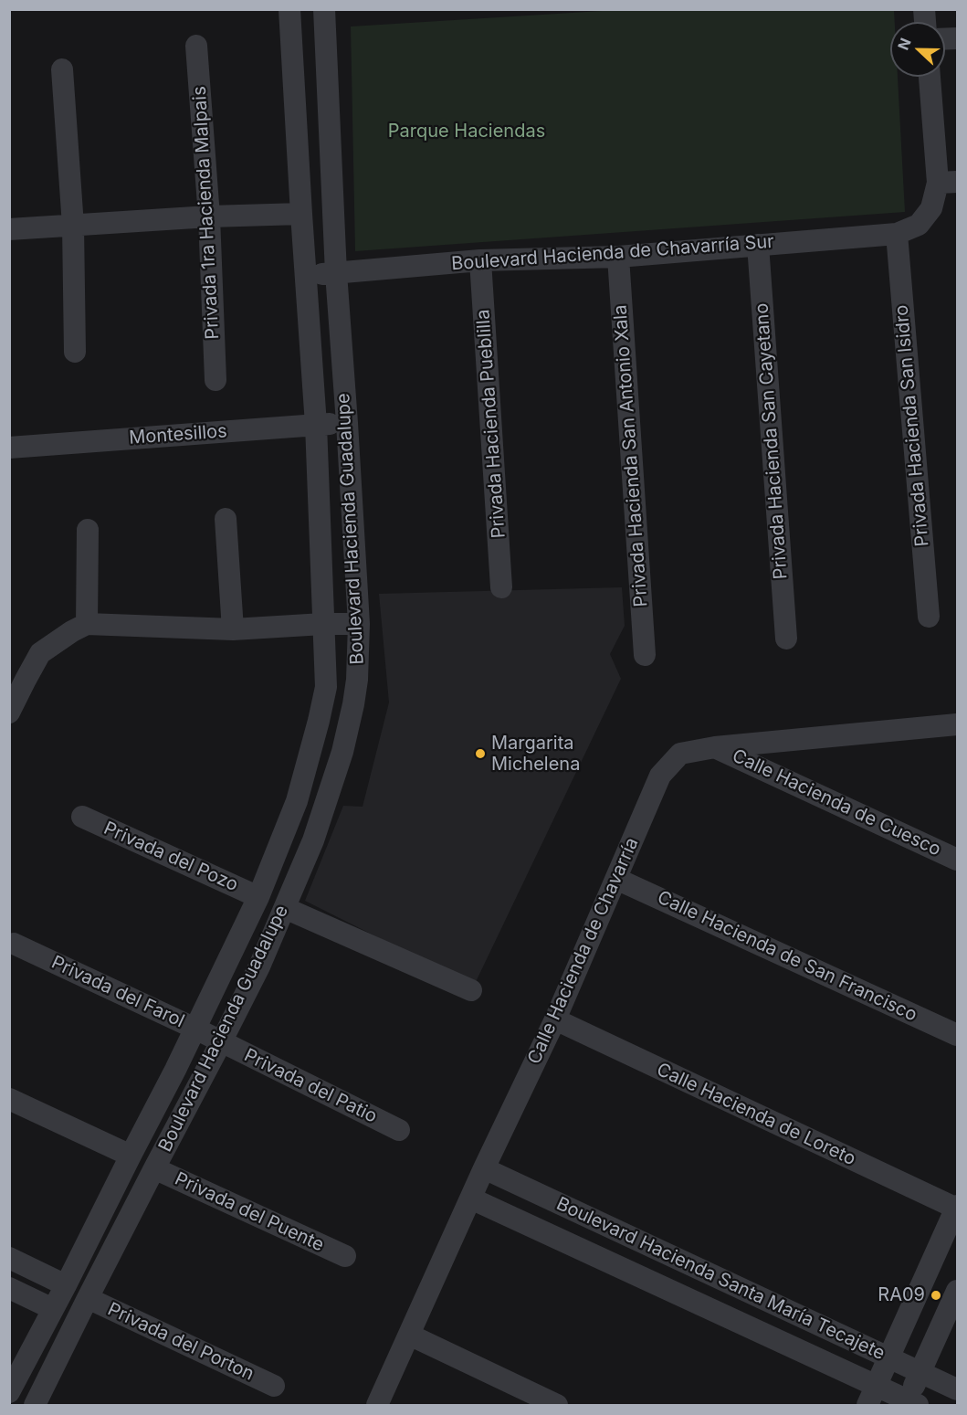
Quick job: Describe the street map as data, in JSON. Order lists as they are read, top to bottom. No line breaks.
{"streets":{"street":["Privada 1ra Hacienda Malpais","Boulevard Hacienda de Chavarría Sur","Privada Hacienda Pueblilla","Privada Hacienda San Isidro","Montesillos","Privada Hacienda San Cayetano","Privada Hacienda San Antonio Xala","Boulevard Hacienda Guadalupe","Calle Hacienda de Cuesco","Privada del Pozo","Calle Hacienda de Chavarría","Calle Hacienda de San Francisco","Privada del Farol","Privada del Patio","Calle Hacienda de Loreto","Privada del Puente","Boulevard Hacienda Santa María Tecajete","Privada del Porton"]},"crossings":[["Boulevard Hacienda de Chavarría Sur","Privada Hacienda Pueblilla"],["Boulevard Hacienda de Chavarría Sur","Privada Hacienda San Isidro"],["Boulevard Hacienda de Chavarría Sur","Privada Hacienda San Cayetano"],["Boulevard Hacienda de Chavarría Sur","Privada Hacienda San Antonio Xala"],["Boulevard Hacienda de Chavarría Sur","Boulevard Hacienda Guadalupe"],["Montesillos","Boulevard Hacienda Guadalupe"],["Boulevard Hacienda Guadalupe","Privada del Pozo"],["Boulevard Hacienda Guadalupe","Privada del Farol"],["Boulevard Hacienda Guadalupe","Privada del Patio"],["Boulevard Hacienda Guadalupe","Privada del Puente"],["Boulevard Hacienda Guadalupe","Privada del Porton"],["Calle Hacienda de Cuesco","Calle Hacienda de Chavarría"],["Calle Hacienda de Chavarría","Calle Hacienda de San Francisco"],["Calle Hacienda de Chavarría","Calle Hacienda de Loreto"],["Calle Hacienda de Chavarría","Boulevard Hacienda Santa María Tecajete"],["Privada del Farol","Privada del Patio"]],"parks":["Parque Haciendas"],"places":["Margarita Michelena","RA09"],"north":"left"}
